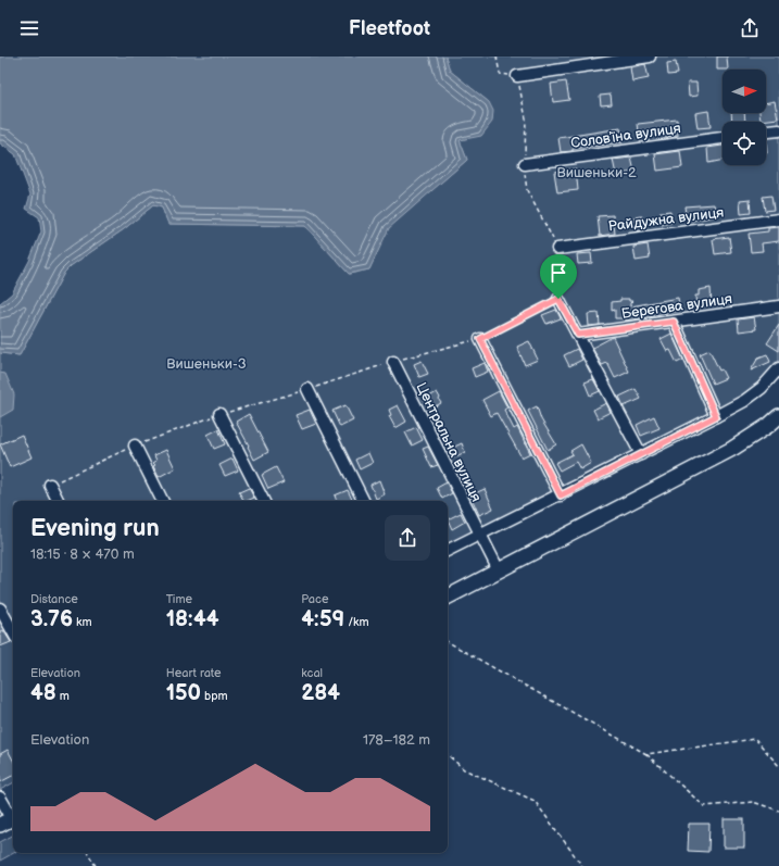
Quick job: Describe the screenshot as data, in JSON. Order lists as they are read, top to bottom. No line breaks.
{"streets":{"street":["Соловʼїна вулиця","Райдужна вулиця","Берегова вулиця","Центральна вулиця"]},"parks":["Вишеньки-2","Вишеньки-3"],"north":"right","page":{"header":"Fleetfoot","heading":["Evening run","18:15 · 8 × 470 m"],"stats":[["Distance","3.76 km"],["Time","18:44"],["Pace","4:59 /km"],["Elevation","48 m"],["Heart rate","150 bpm"],["kcal","284"]],"chart":["Elevation","178–182 m"]}}
